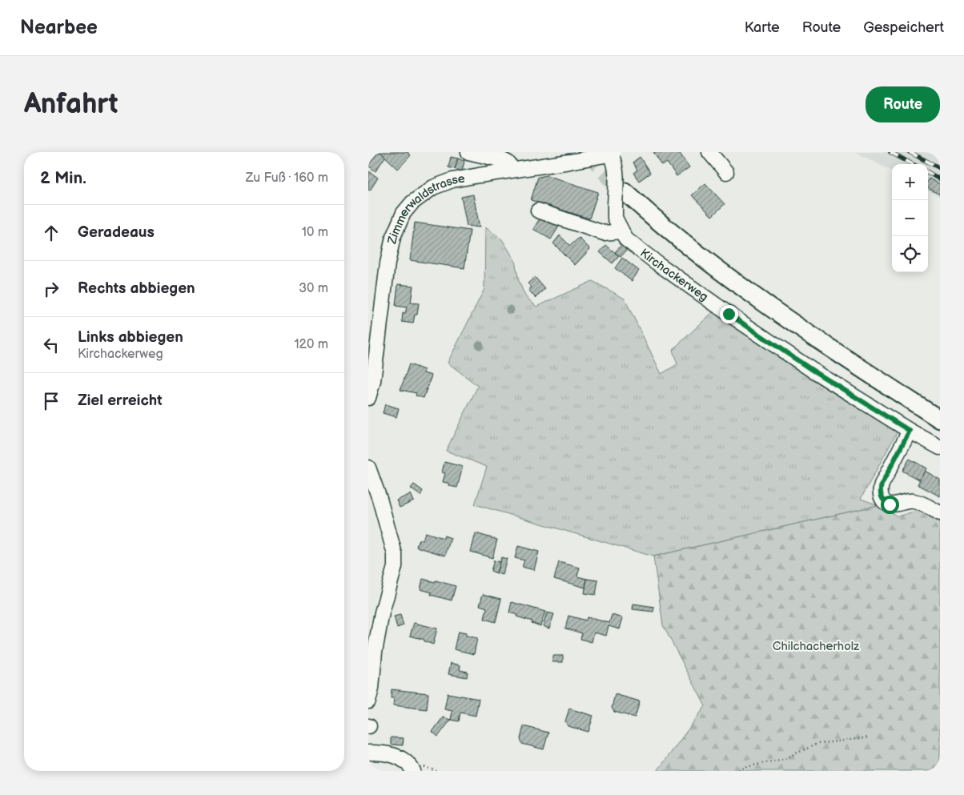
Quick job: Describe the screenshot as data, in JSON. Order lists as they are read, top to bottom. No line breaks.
{"streets":{"street":["Zimmerwaldstrasse","Kirchackerweg"]},"crossings":[["Zimmerwaldstrasse","Kirchackerweg"]],"parks":["Chilchacherholz"],"page":{"header":"Nearbee","nav":["Karte","Route","Gespeichert"],"buttons":"Route","title":"Anfahrt","heading":["2 Min.","Zu Fuß · 160 m"],"map_buttons":["+","−"],"list":[["Geradeaus","10 m"],["Rechts abbiegen","30 m"],["Links abbiegen","Kirchackerweg","120 m"],"Ziel erreicht"]}}
